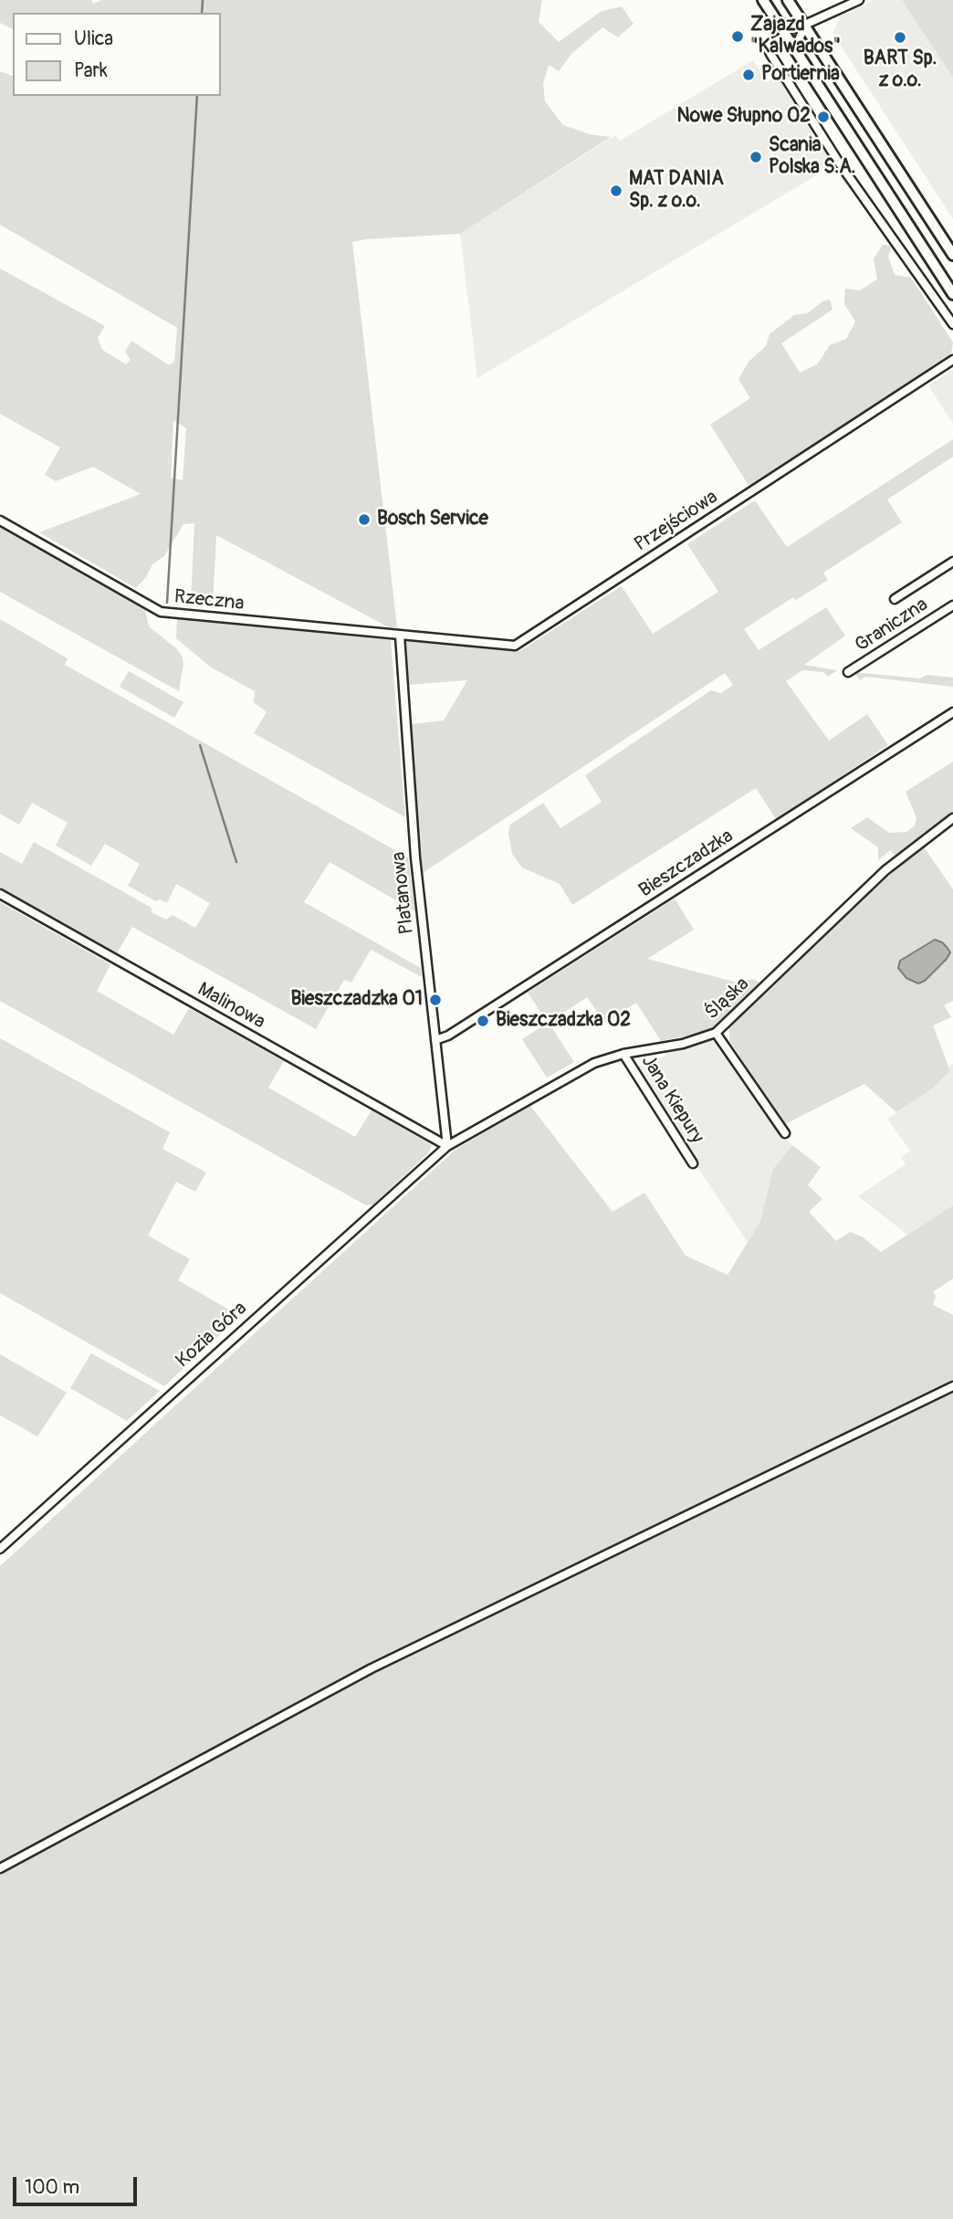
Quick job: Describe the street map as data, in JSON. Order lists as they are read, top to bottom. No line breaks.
{"streets":{"street":["Przejściowa","Rzeczna","Graniczna","Bieszczadzka","Platanowa","Śląska","Malinowa","Jana Kiepury","Kozia Góra"]},"crossings":[["Przejściowa","Rzeczna"],["Przejściowa","Platanowa"],["Rzeczna","Platanowa"],["Bieszczadzka","Platanowa"],["Platanowa","Śląska"],["Platanowa","Malinowa"],["Platanowa","Kozia Góra"],["Śląska","Malinowa"],["Śląska","Jana Kiepury"],["Śląska","Kozia Góra"],["Malinowa","Kozia Góra"]],"places":["Zajazd \"Kalwados\"","BART Sp. z o.o.","Portiernia","Nowe Słupno 02","Scania Polska S.A.","MAT DANIA Sp. z o.o.","Bosch Service","Bieszczadzka 01","Bieszczadzka 02"],"legend":["Ulica","Park"],"scale_bar":"100 m"}
